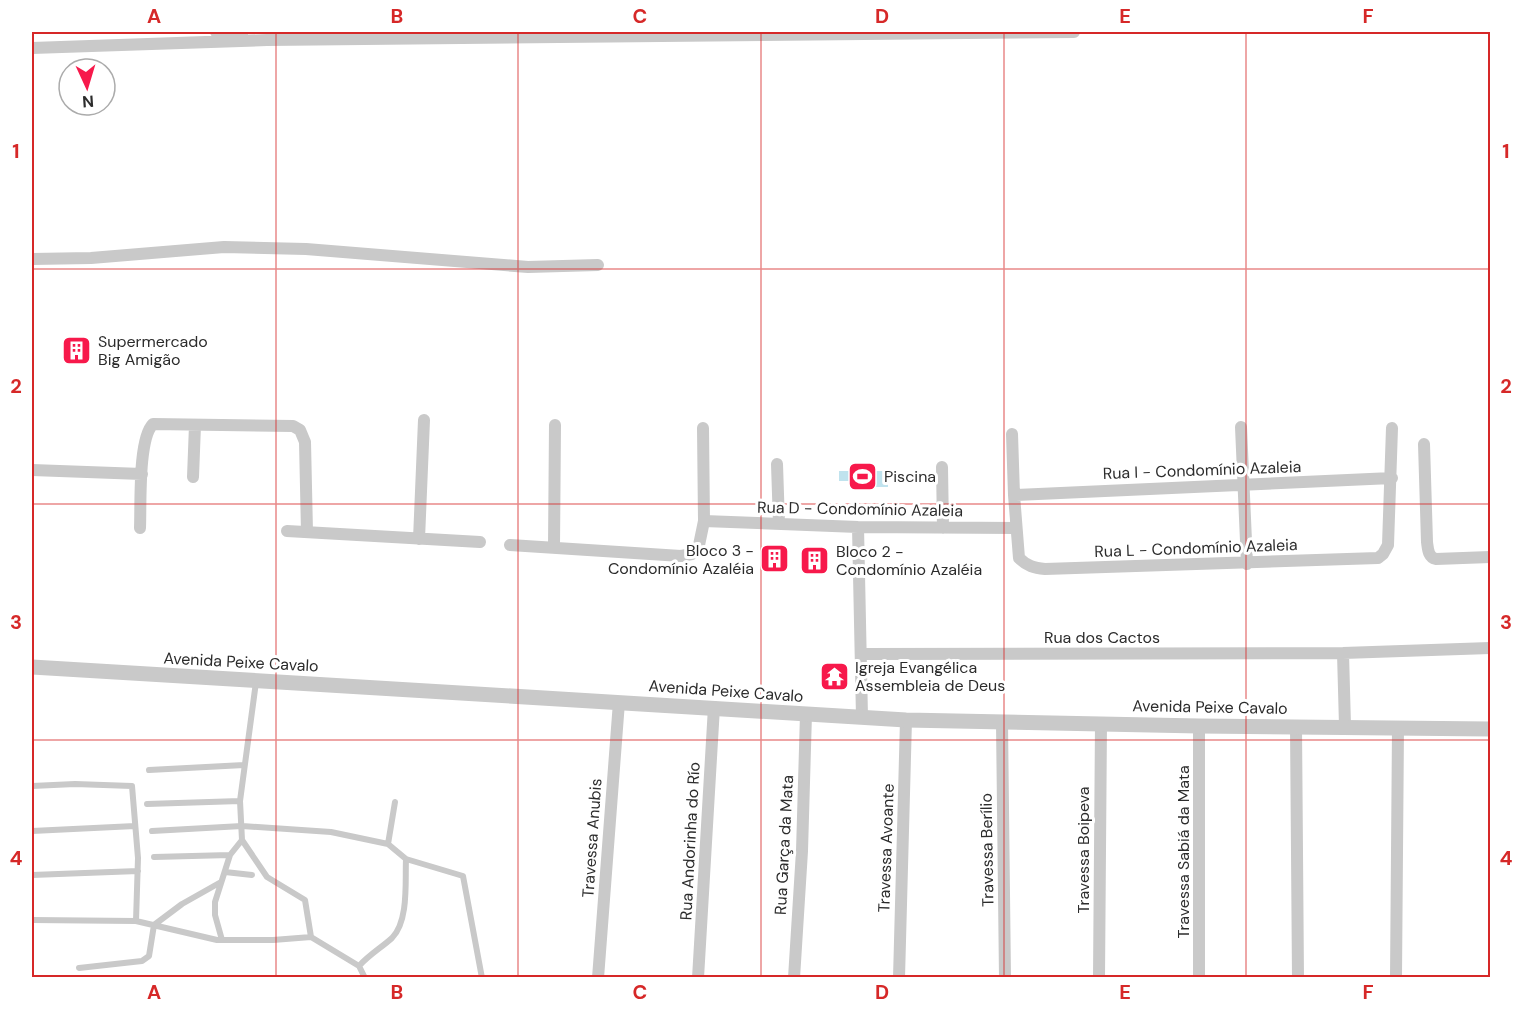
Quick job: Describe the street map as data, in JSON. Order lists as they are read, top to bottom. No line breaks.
{"streets":{"street":["Rua I - Condomínio Azaleia","Rua D - Condomínio Azaleia","Rua L - Condomínio Azaleia","Rua dos Cactos","Avenida Peixe Cavalo","Travessa Anubis","Rua Andorinha do Río","Rua Garça da Mata","Travessa Avoante","Travessa Berílio","Travessa Boipeva","Travessa Sabiá da Mata"]},"crossings":[["Rua I - Condomínio Azaleia","Rua L - Condomínio Azaleia"],["Rua D - Condomínio Azaleia","Rua L - Condomínio Azaleia"],["Avenida Peixe Cavalo","Travessa Anubis"],["Avenida Peixe Cavalo","Rua Andorinha do Río"],["Avenida Peixe Cavalo","Rua Garça da Mata"],["Avenida Peixe Cavalo","Travessa Avoante"],["Avenida Peixe Cavalo","Travessa Berílio"],["Avenida Peixe Cavalo","Travessa Boipeva"],["Avenida Peixe Cavalo","Travessa Sabiá da Mata"]],"places":{"building":["Supermercado Big Amigão","Bloco 3 - Condomínio Azaléia","Bloco 2 - Condomínio Azaléia"],"sports":["Piscina"],"temple":["Igreja Evangélica Assembleia de Deus"]},"north":"bottom","grid":{"columns":["A","B","C","D","E","F"],"rows":["1","2","3","4"]}}
